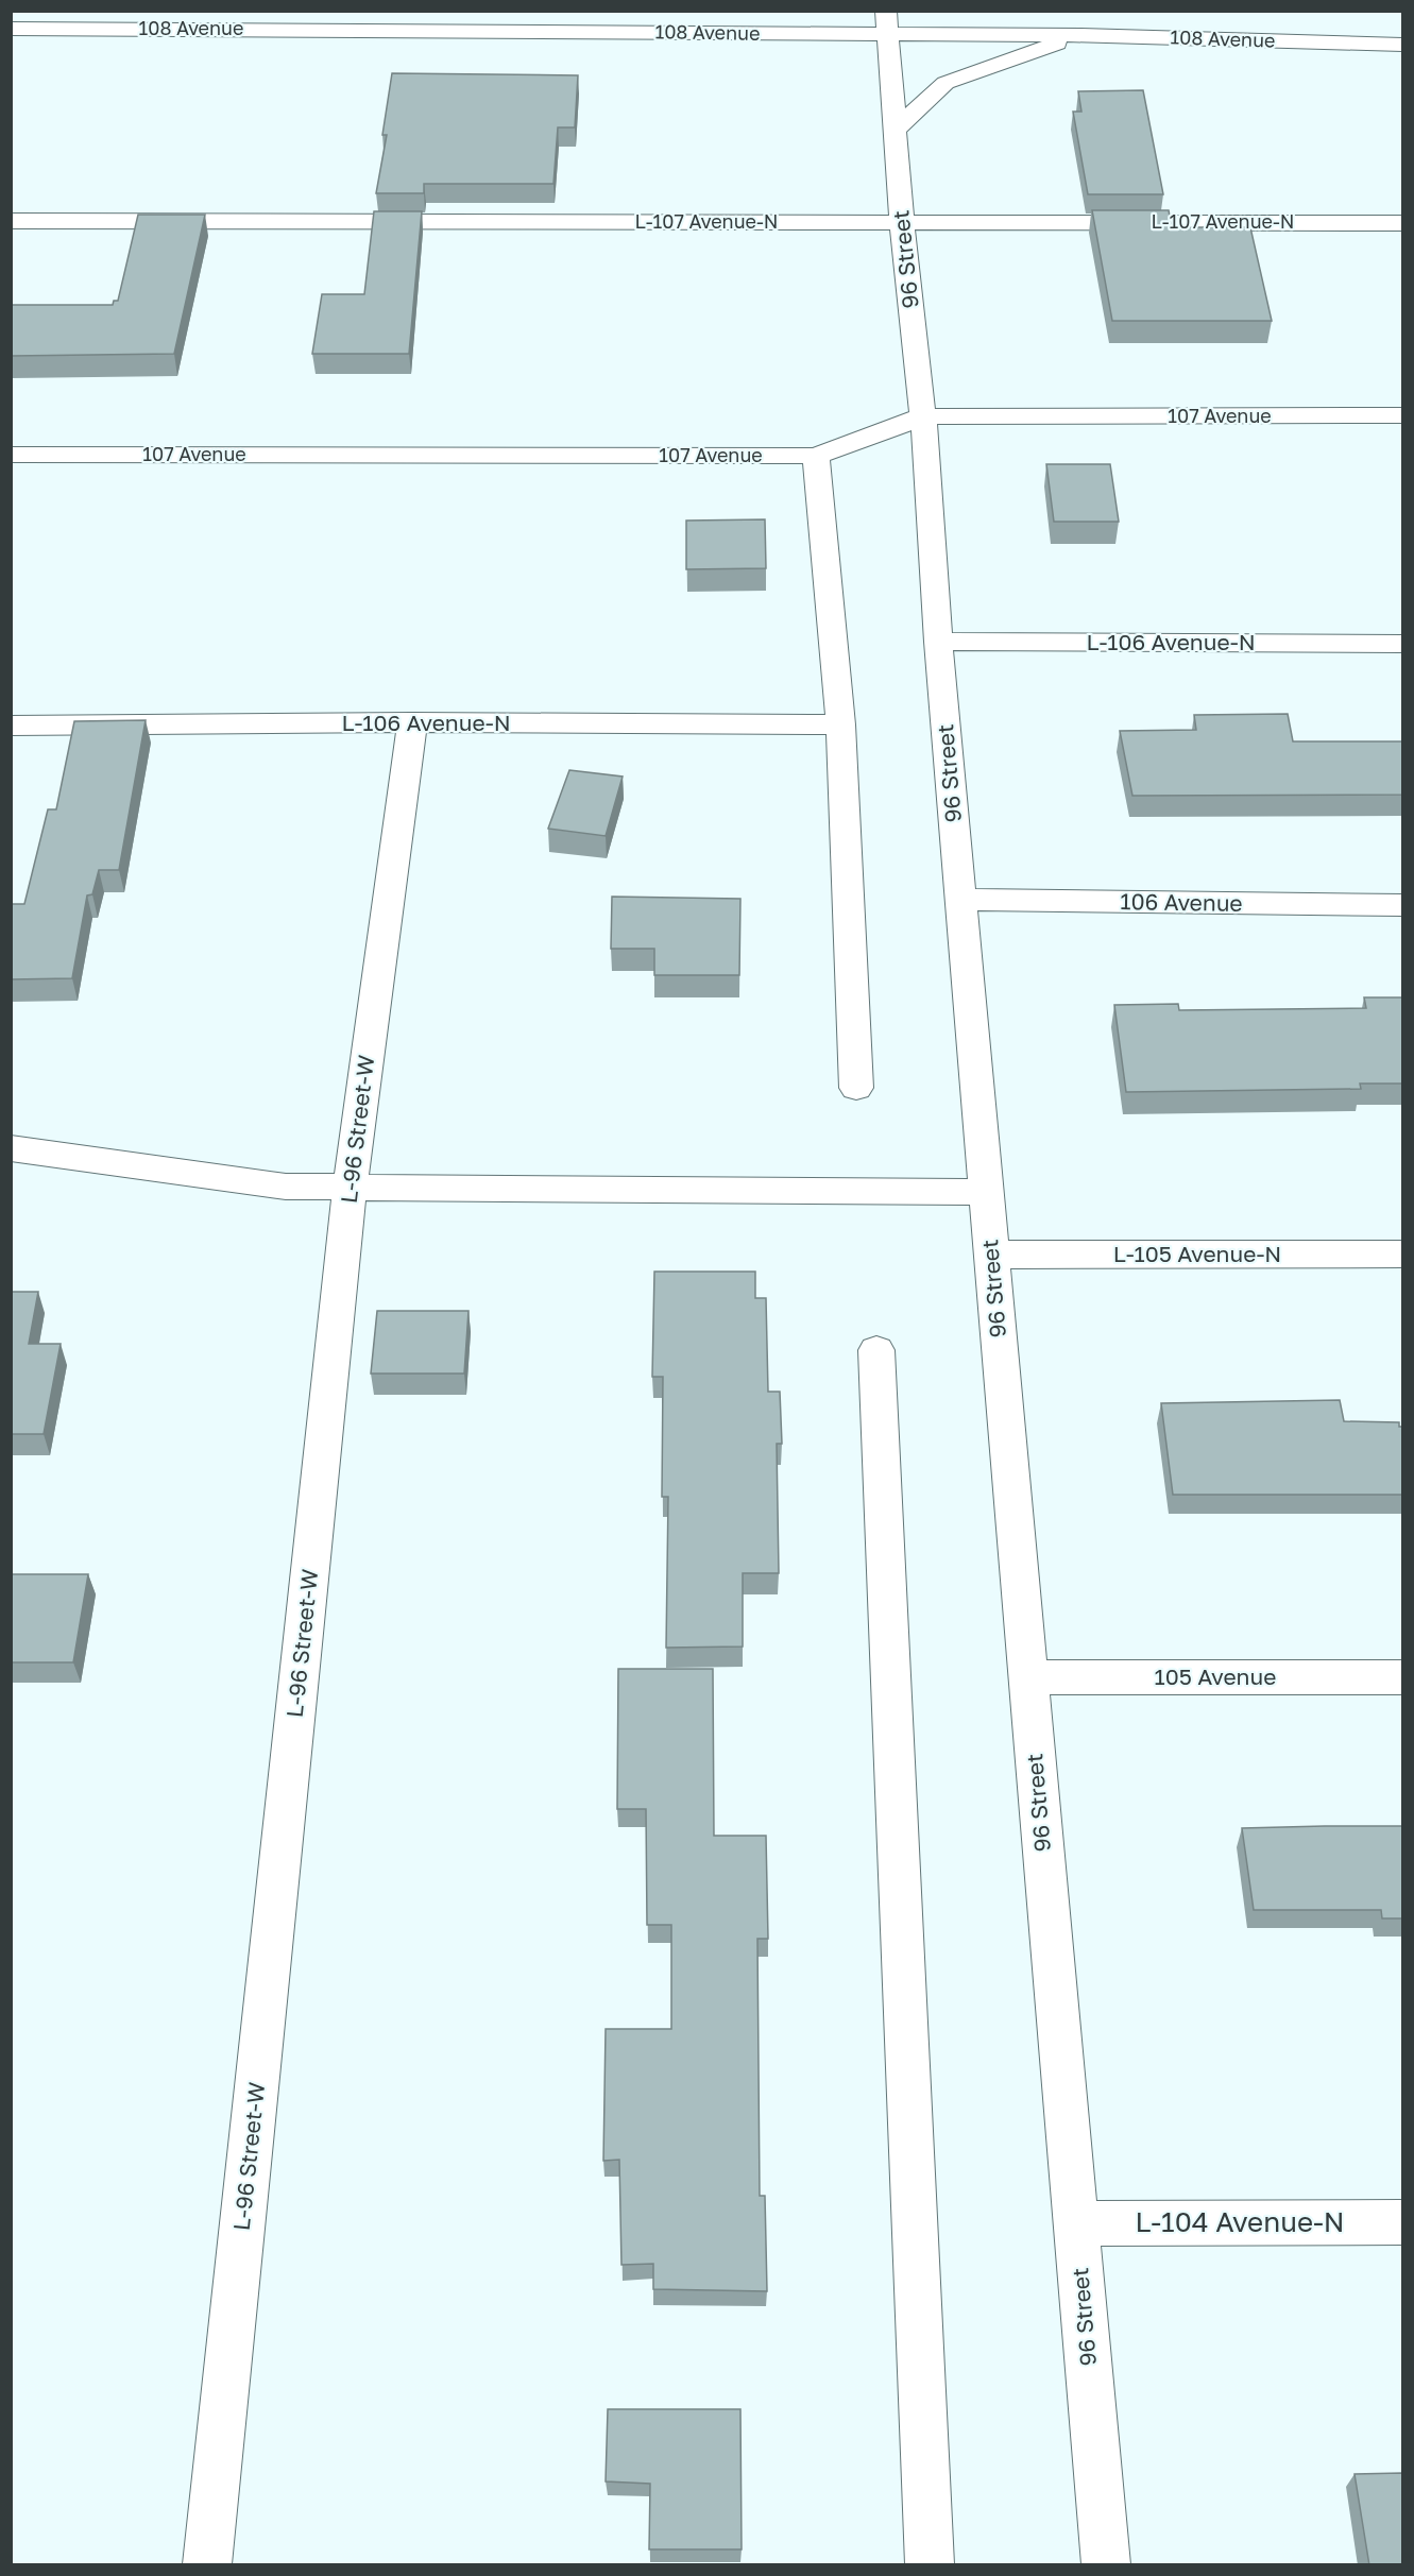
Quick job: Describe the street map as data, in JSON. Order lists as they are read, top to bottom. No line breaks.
{"streets":{"street":["108 Avenue","L-107 Avenue-N","96 Street","107 Avenue","L-106 Avenue-N","106 Avenue","L-96 Street-W","L-105 Avenue-N","105 Avenue","L-104 Avenue-N"]},"crossings":[["108 Avenue","96 Street"],["L-107 Avenue-N","96 Street"],["96 Street","107 Avenue"],["96 Street","L-106 Avenue-N"],["96 Street","106 Avenue"],["96 Street","L-105 Avenue-N"],["96 Street","105 Avenue"],["96 Street","L-104 Avenue-N"],["L-106 Avenue-N","L-96 Street-W"]]}
